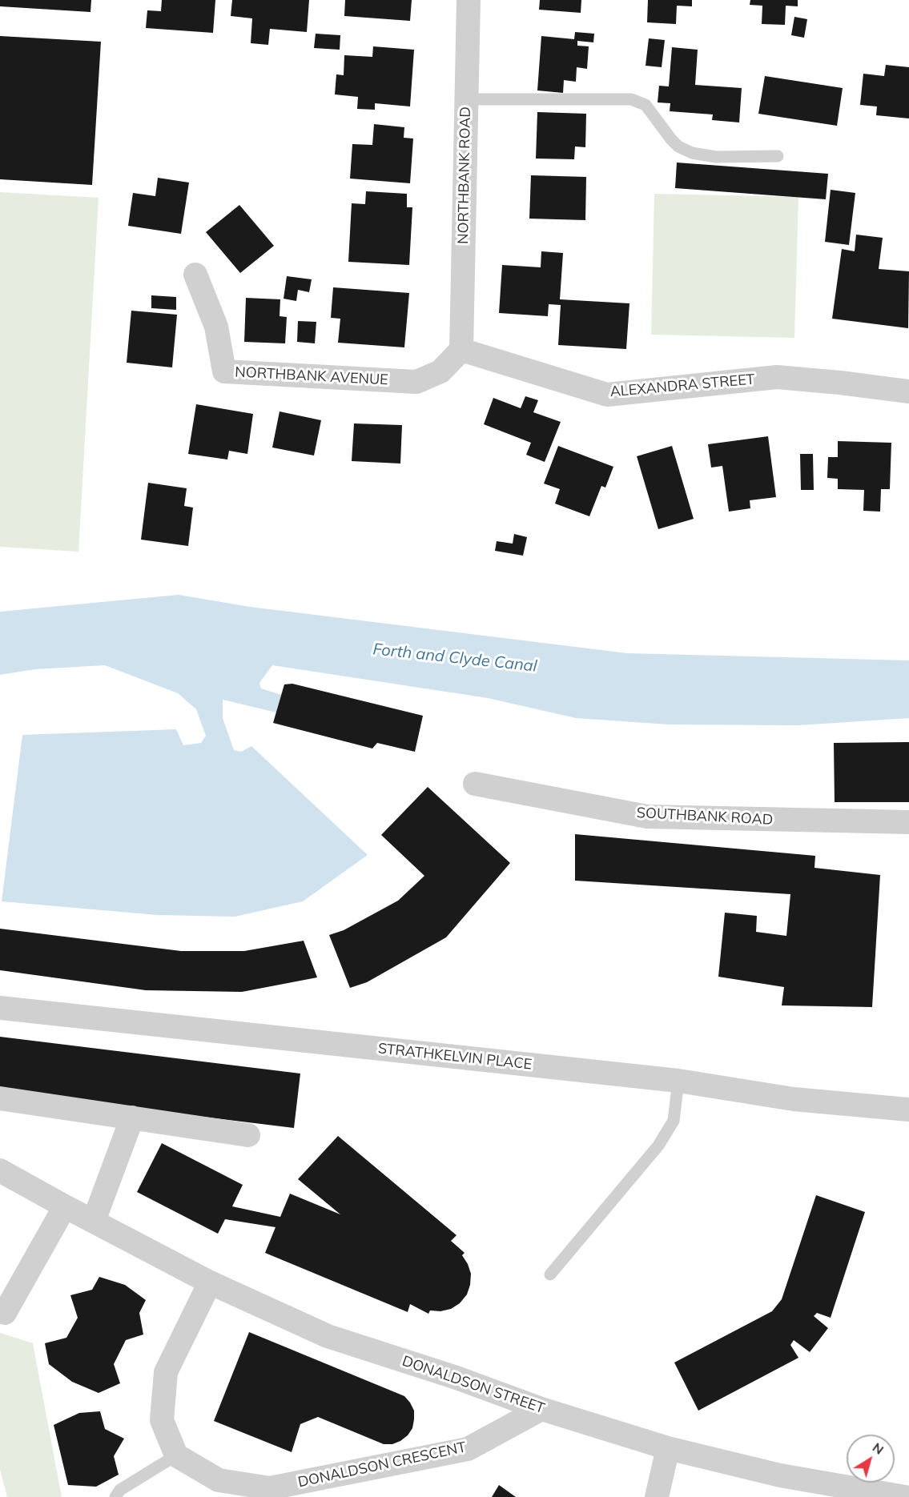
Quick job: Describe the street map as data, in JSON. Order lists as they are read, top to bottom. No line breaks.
{"streets":{"street":["NORTHBANK ROAD","NORTHBANK AVENUE","ALEXANDRA STREET","SOUTHBANK ROAD","STRATHKELVIN PLACE","DONALDSON STREET","DONALDSON CRESCENT"]},"crossings":[["NORTHBANK ROAD","NORTHBANK AVENUE"],["NORTHBANK ROAD","ALEXANDRA STREET"],["NORTHBANK AVENUE","ALEXANDRA STREET"],["DONALDSON STREET","DONALDSON CRESCENT"]],"water":["Forth and Clyde Canal"],"north":"top right"}
